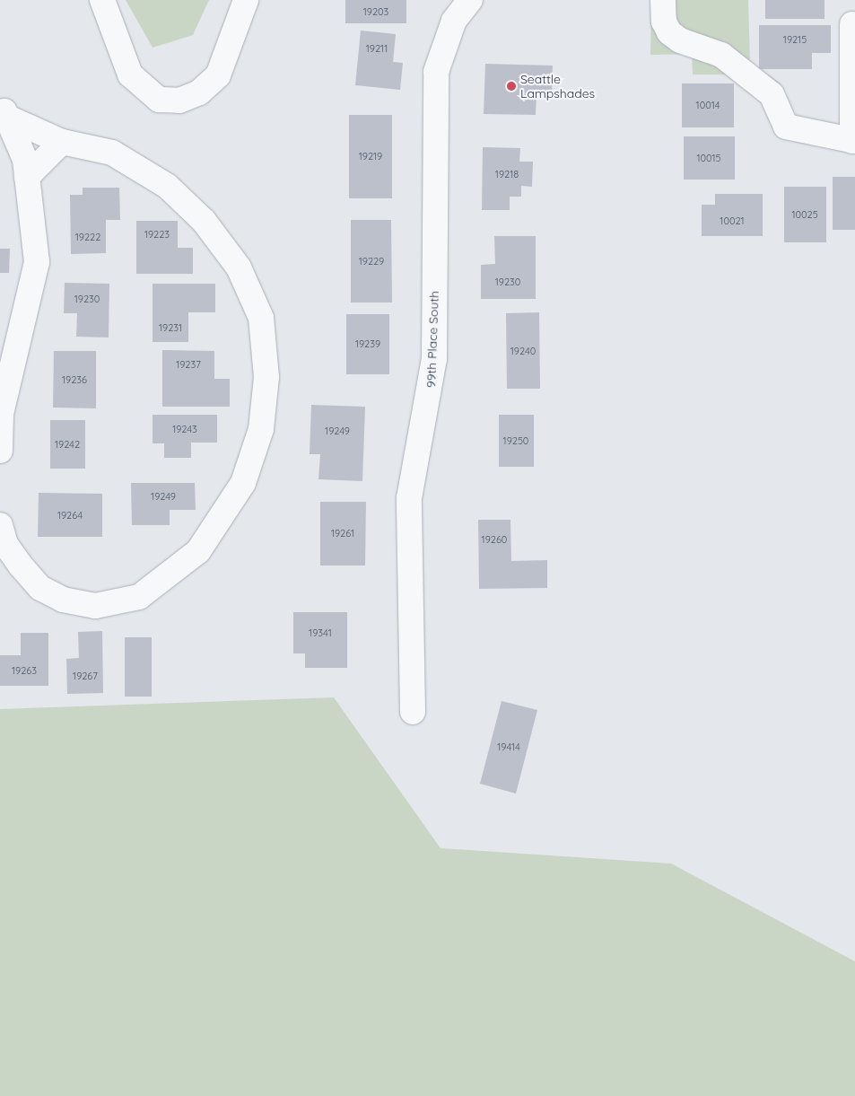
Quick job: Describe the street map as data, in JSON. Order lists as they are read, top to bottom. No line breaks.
{"streets":{"street":["99th Place South"]},"places":["Seattle Lampshades"],"house_numbers":["19203","19215","19211","10014","19219","10015","19218","10025","10021","19223","19222","19229","19230","19230","19231","19239","19240","19237","19236","19243","19249","19250","19242","19249","19264","19261","19260","19341","19263","19267","19414"]}
